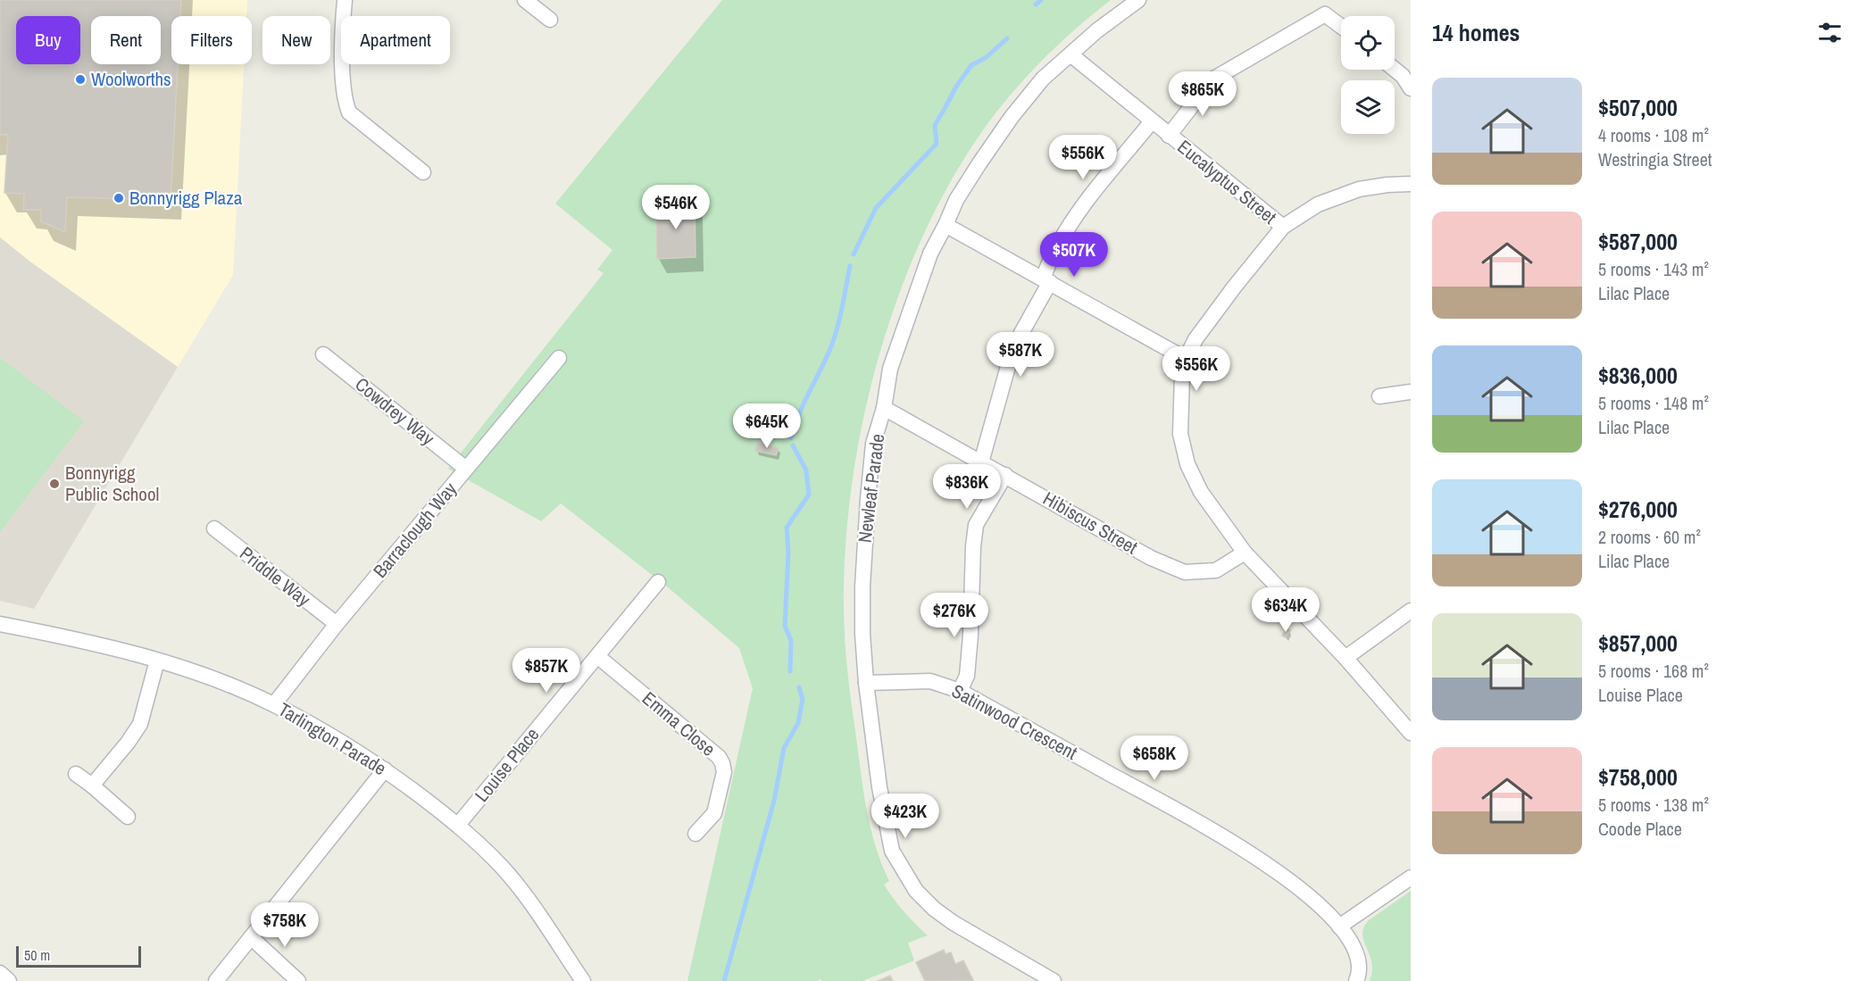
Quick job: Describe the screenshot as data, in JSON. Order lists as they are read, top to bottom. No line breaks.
{"streets":{"street":["Eucalyptus Street","Cowdrey Way","Newleaf Parade","Hibiscus Street","Barraclough Way","Priddle Way","Satinwood Crescent","Emma Close","Tarlington Parade","Louise Place"]},"crossings":[["Eucalyptus Street","Newleaf Parade"],["Cowdrey Way","Barraclough Way"],["Newleaf Parade","Hibiscus Street"],["Newleaf Parade","Satinwood Crescent"],["Barraclough Way","Priddle Way"],["Barraclough Way","Tarlington Parade"],["Emma Close","Louise Place"],["Tarlington Parade","Louise Place"]],"places":["Woolworths","Bonnyrigg Plaza","Bonnyrigg Public School"],"scale_bar":"50 m","page":{"heading":"14 homes","chip":["Buy","Rent","Filters","New","Apartment"],"list":[{"name":"$507,000","note":"4 rooms · 108 m² · Westringia Street"},{"name":"$587,000","note":"5 rooms · 143 m² · Lilac Place"},{"name":"$836,000","note":"5 rooms · 148 m² · Lilac Place"},{"name":"$276,000","note":"2 rooms · 60 m² · Lilac Place"},{"name":"$857,000","note":"5 rooms · 168 m² · Louise Place"},{"name":"$758,000","note":"5 rooms · 138 m² · Coode Place"}],"price":["$865K","$556K","$546K","$507K","$587K","$556K","$645K","$836K","$634K","$276K","$857K","$658K","$423K","$758K"],"scale":"50 m"}}
